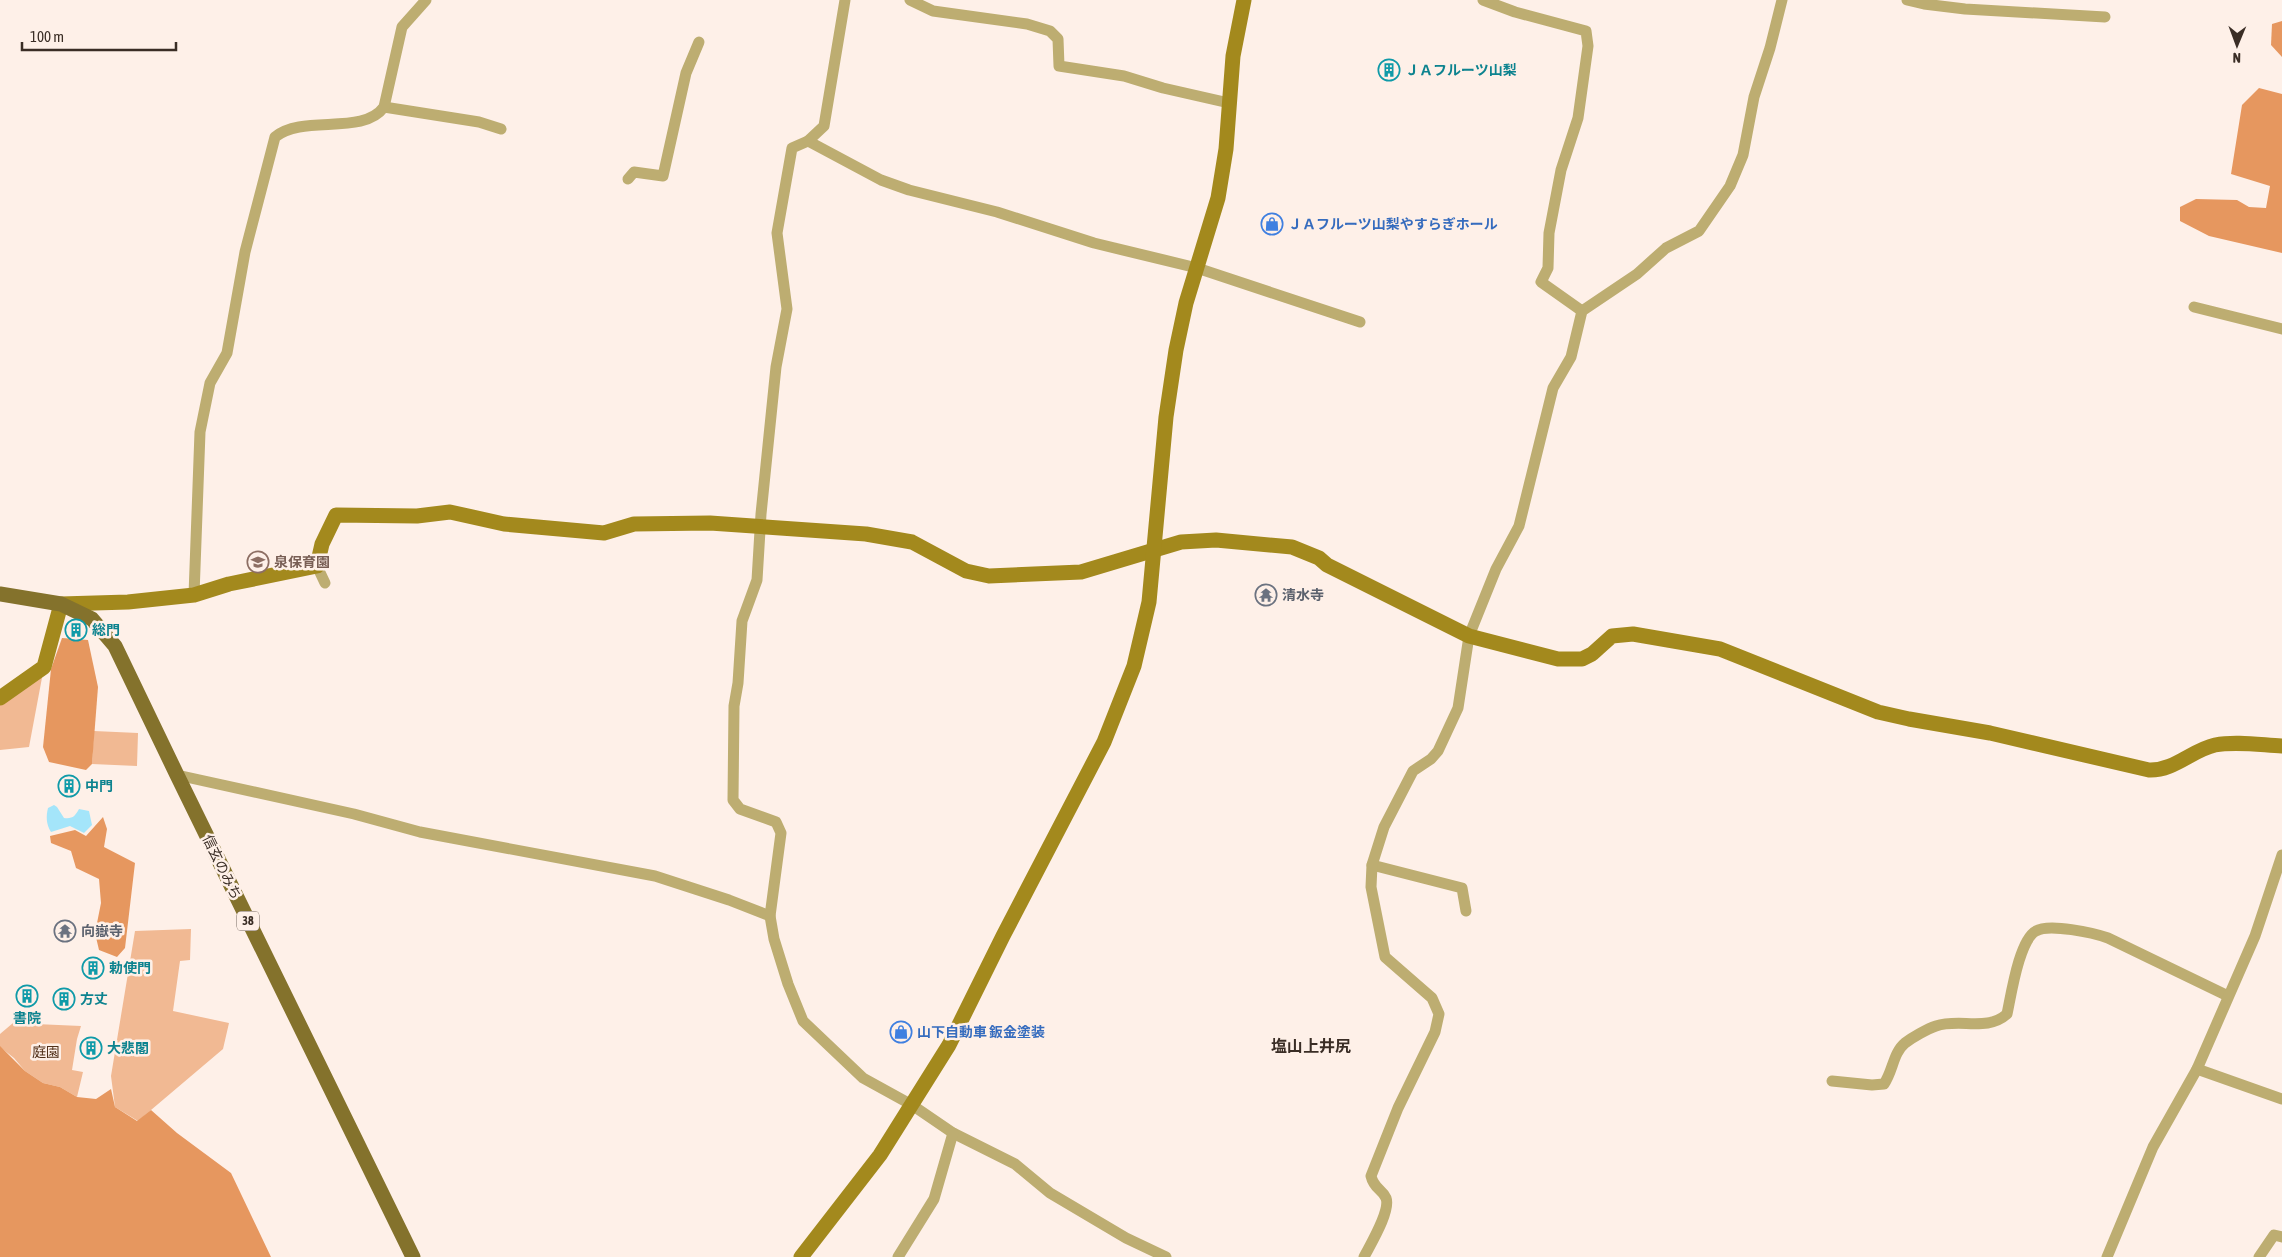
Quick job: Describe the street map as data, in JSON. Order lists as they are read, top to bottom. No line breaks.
{"streets":{"main road":["信玄のみち","38"]},"crossings":[["信玄のみち","38"]],"districts":["塩山上井尻"],"parks":["庭園"],"places":{"building":["ＪＡフルーツ山梨","総門","中門","勅使門","書院","方丈","大悲閣"],"shop":["ＪＡフルーツ山梨やすらぎホール","山下自動車 鈑金塗装"],"school or university":["泉保育園"],"temple":["清水寺","向嶽寺"]},"scale_bar":"100 m","north":"bottom"}
